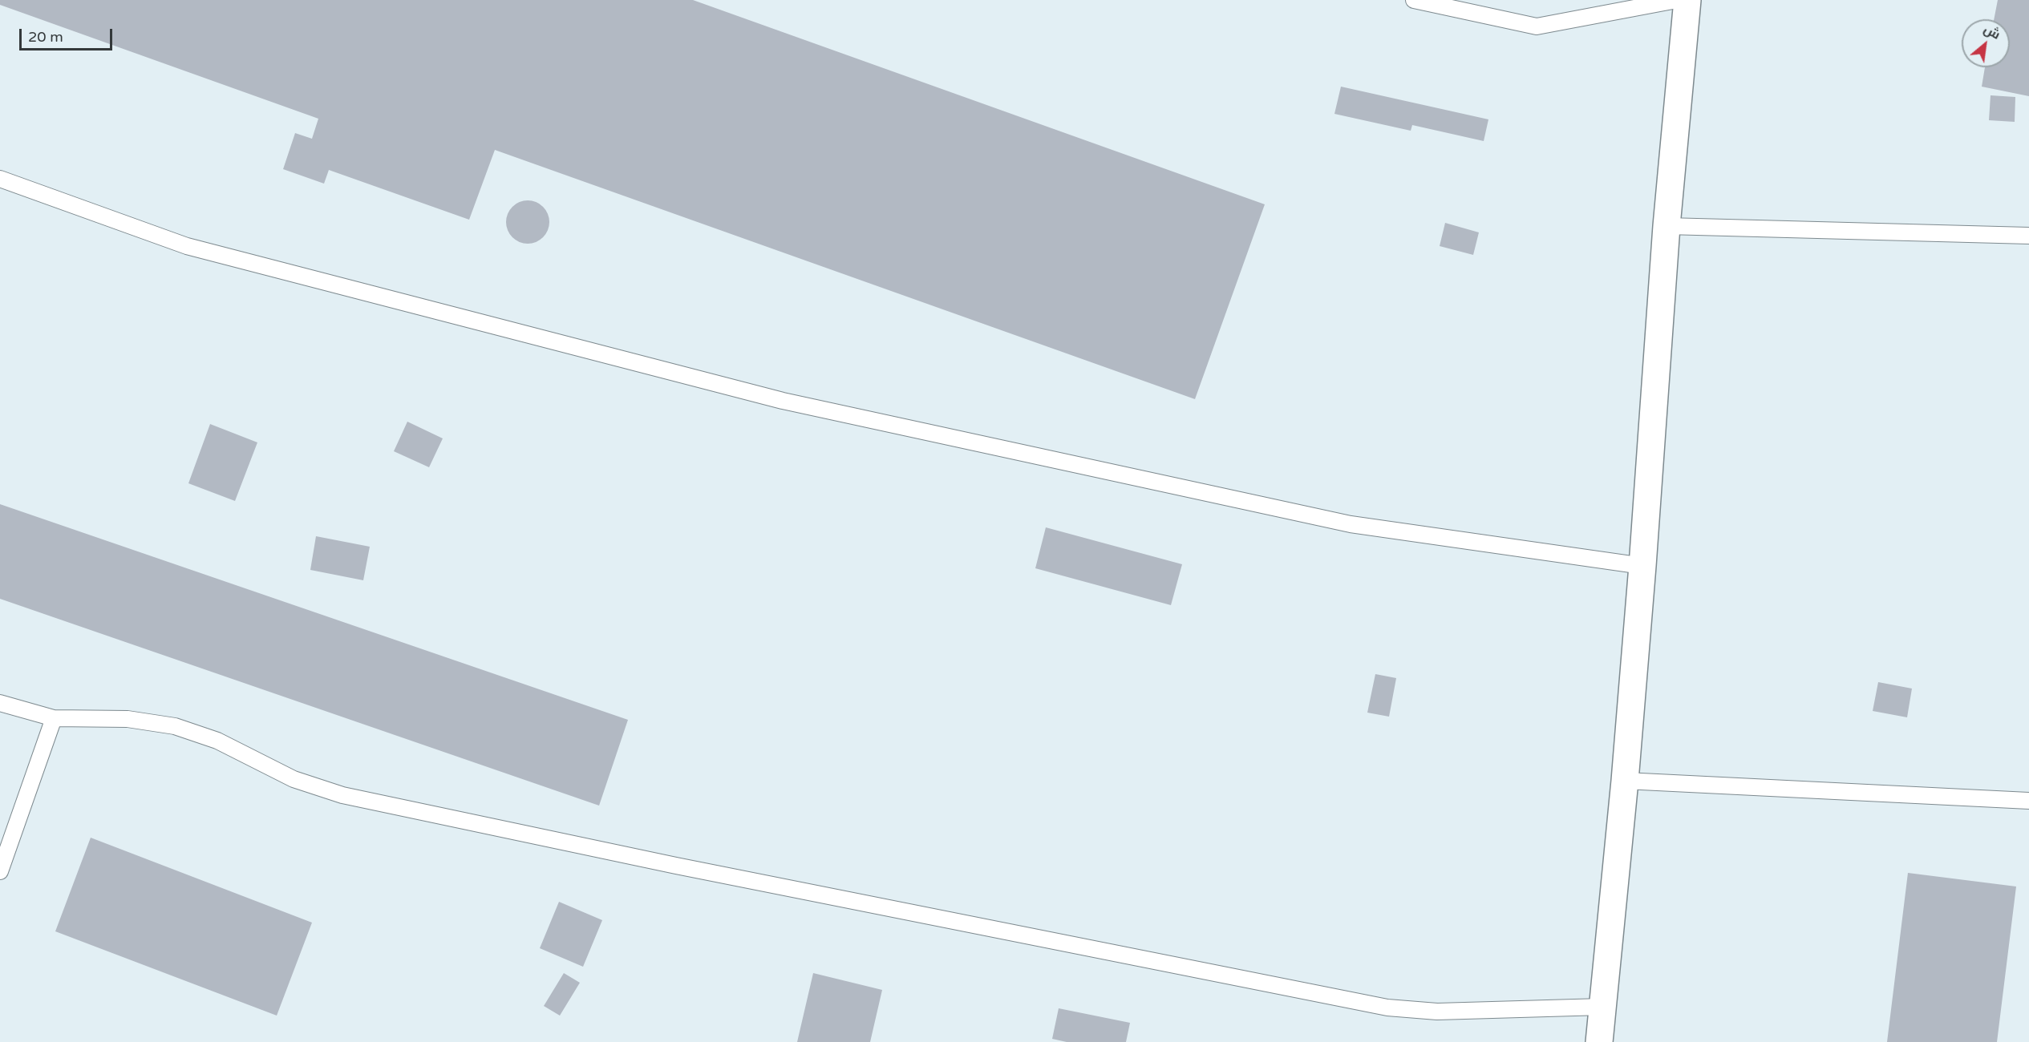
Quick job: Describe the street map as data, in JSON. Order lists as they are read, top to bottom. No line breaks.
{"scale_bar":"20 m","north":"top right"}
